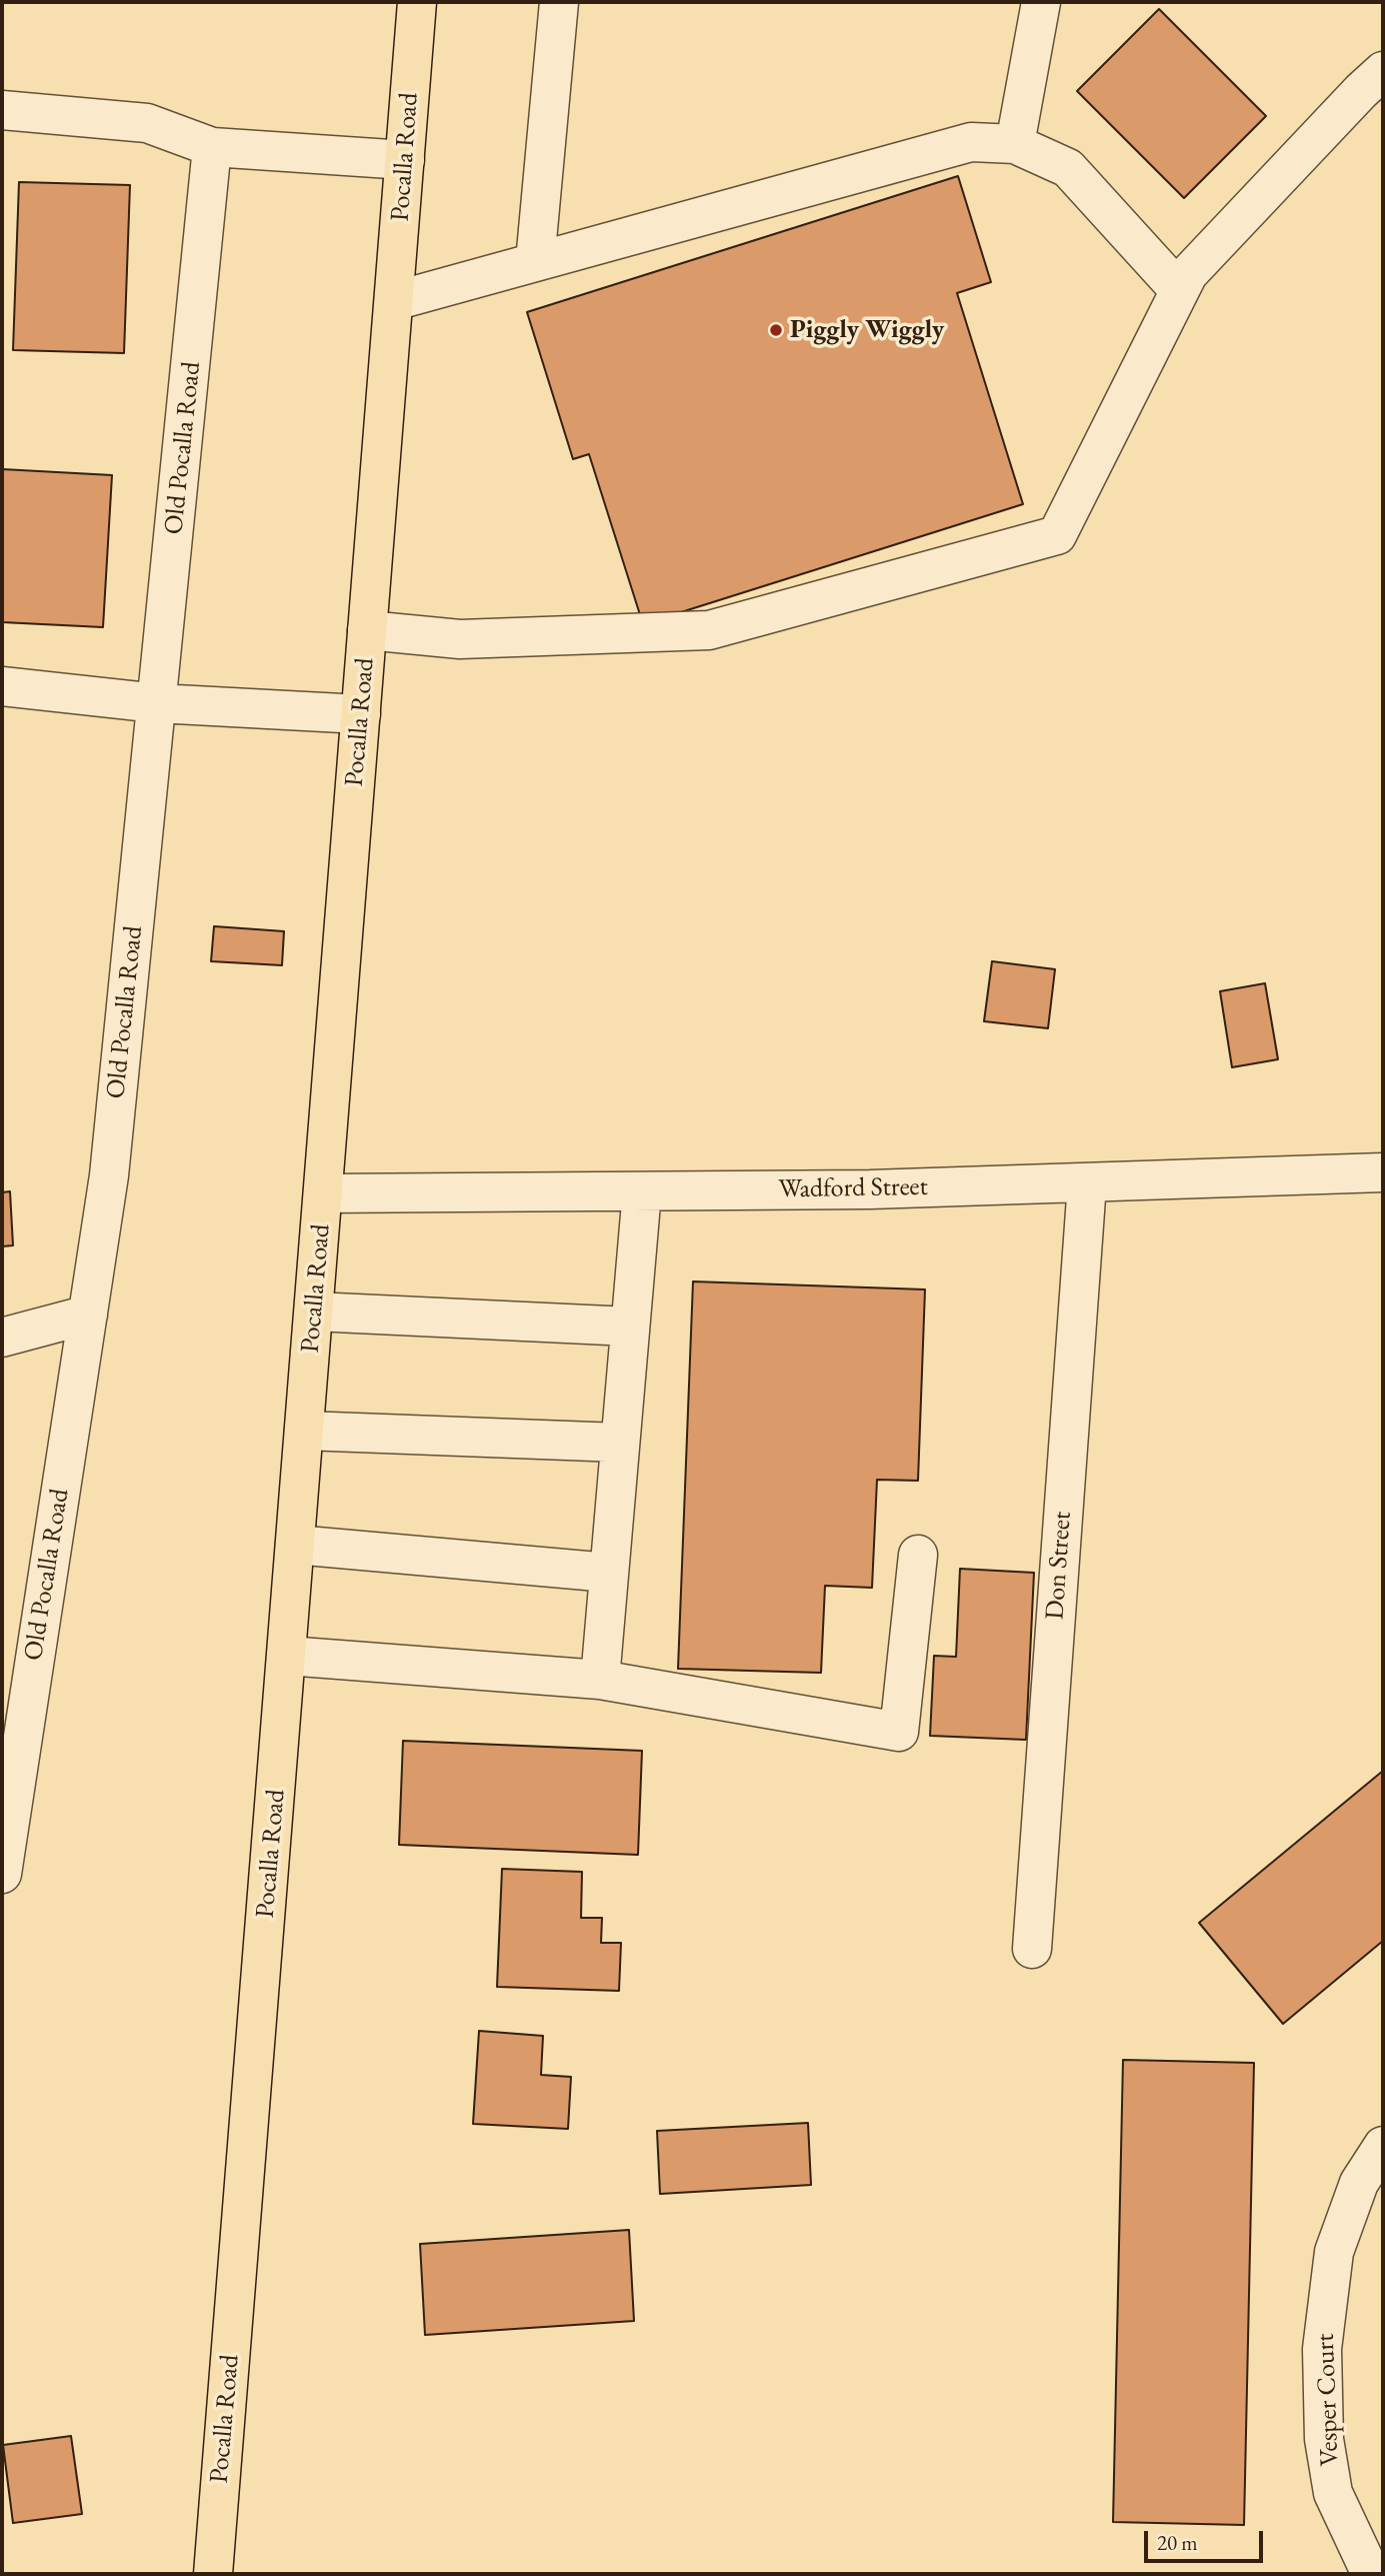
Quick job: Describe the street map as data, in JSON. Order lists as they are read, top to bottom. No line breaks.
{"streets":{"main road":["Pocalla Road"],"street":["Old Pocalla Road","Wadford Street","Don Street","Vesper Court"]},"crossings":[["Pocalla Road","Wadford Street"],["Wadford Street","Don Street"]],"places":["Piggly Wiggly"],"scale_bar":"20 m"}
